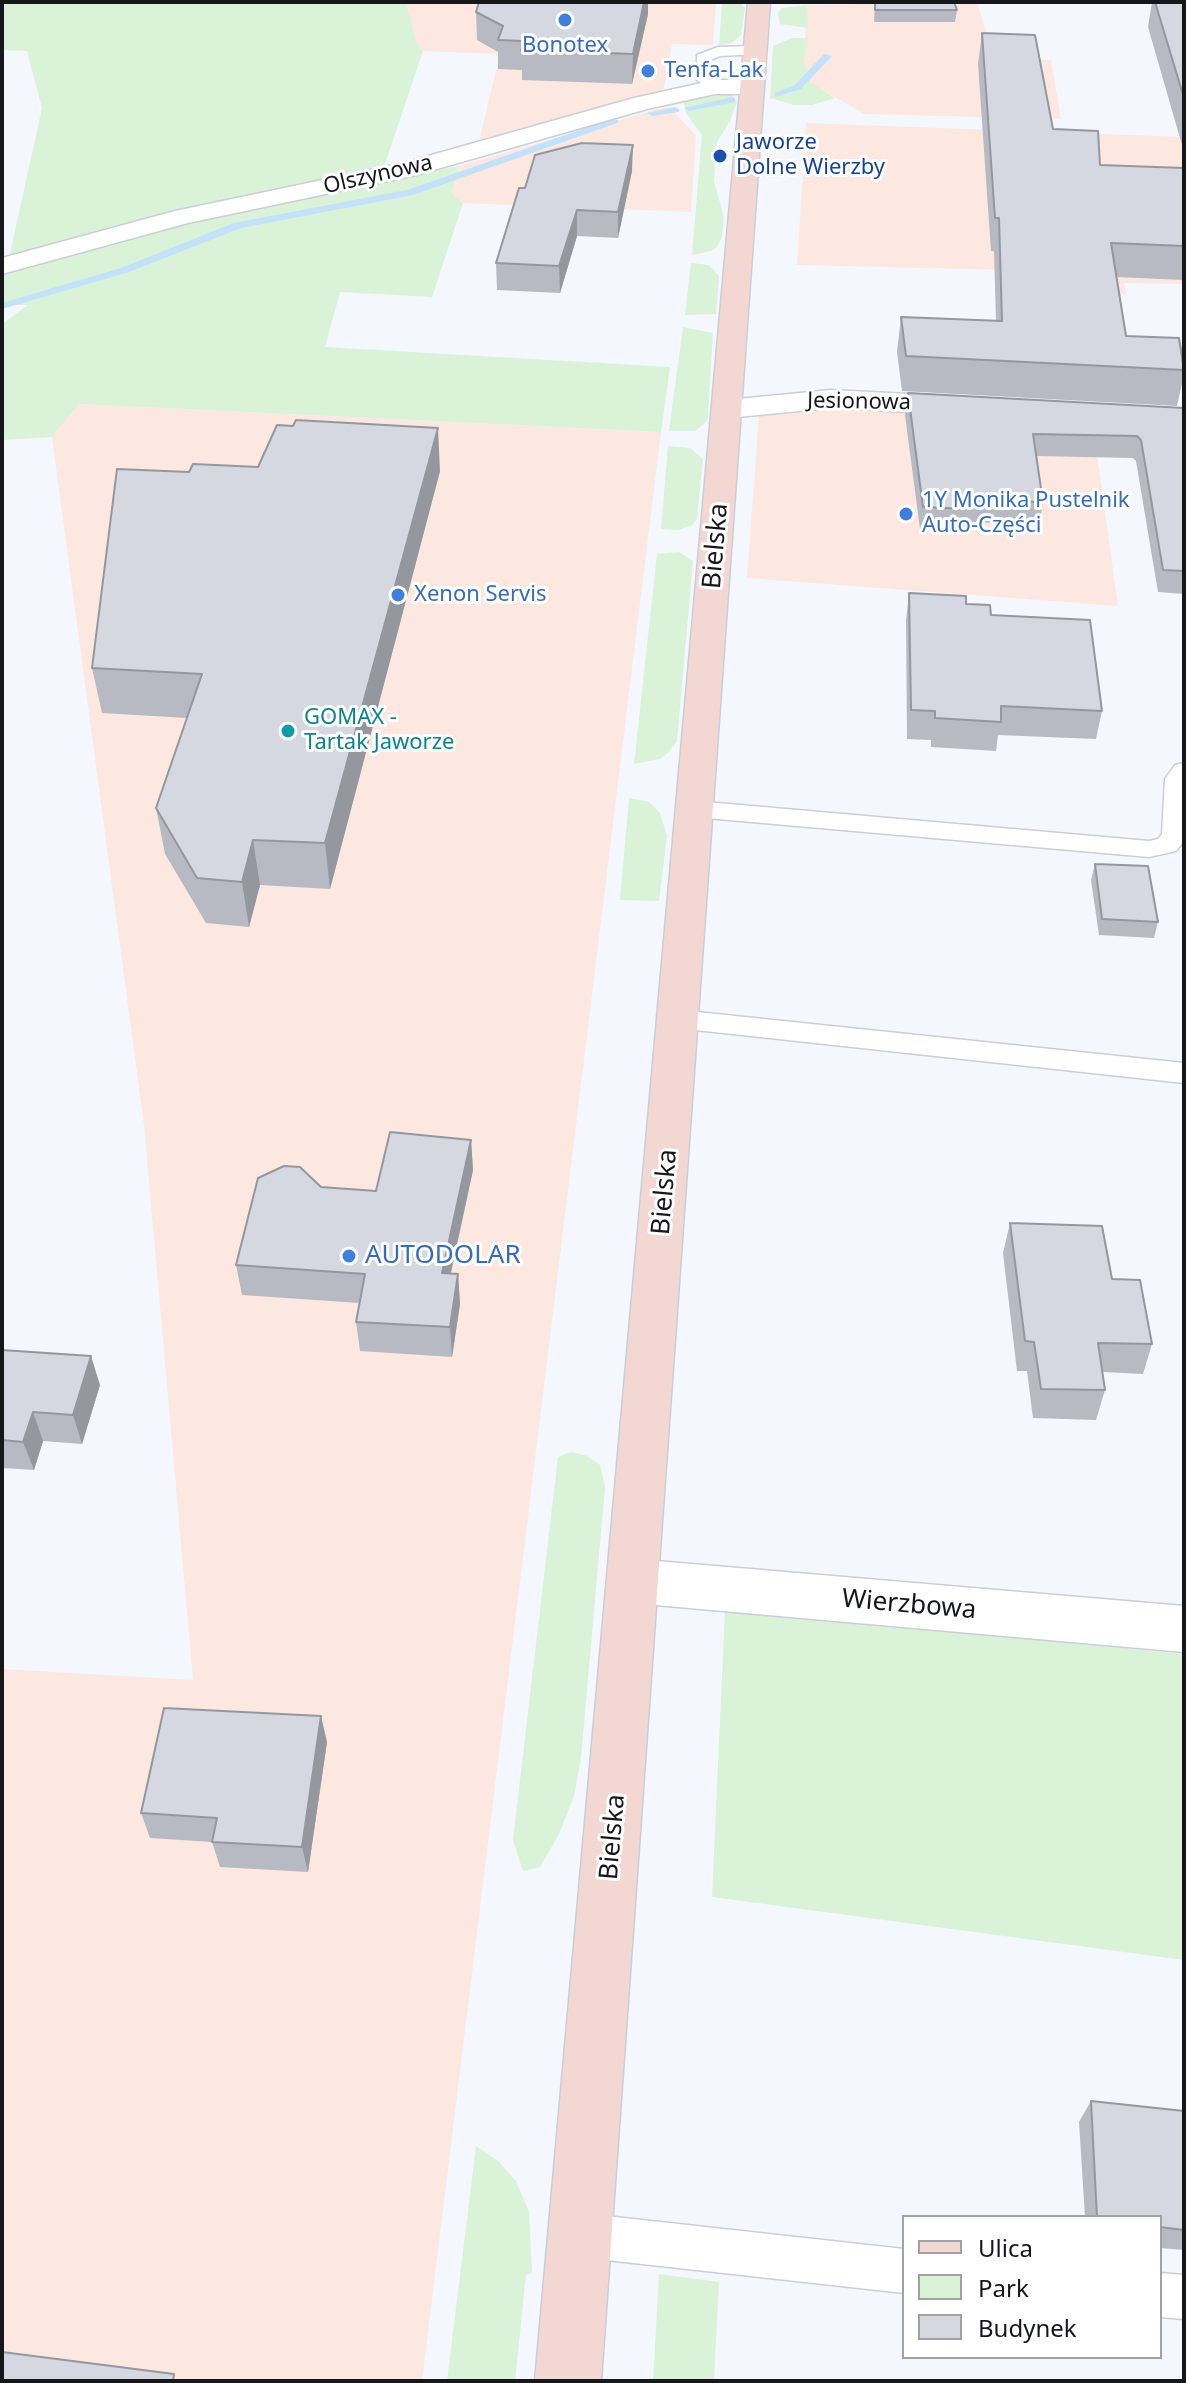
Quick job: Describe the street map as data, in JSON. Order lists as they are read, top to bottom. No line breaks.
{"streets":{"main road":["Bielska"],"street":["Olszynowa","Jesionowa","Wierzbowa"]},"crossings":[["Olszynowa","Bielska"],["Jesionowa","Bielska"],["Bielska","Wierzbowa"]],"places":["Bonotex","Tenfa-Lak","Jaworze Dolne Wierzby","1Y Monika Pustelnik Auto-Części","Xenon Servis","GOMAX - Tartak Jaworze","AUTODOLAR"],"legend":["Ulica","Park","Budynek"]}
